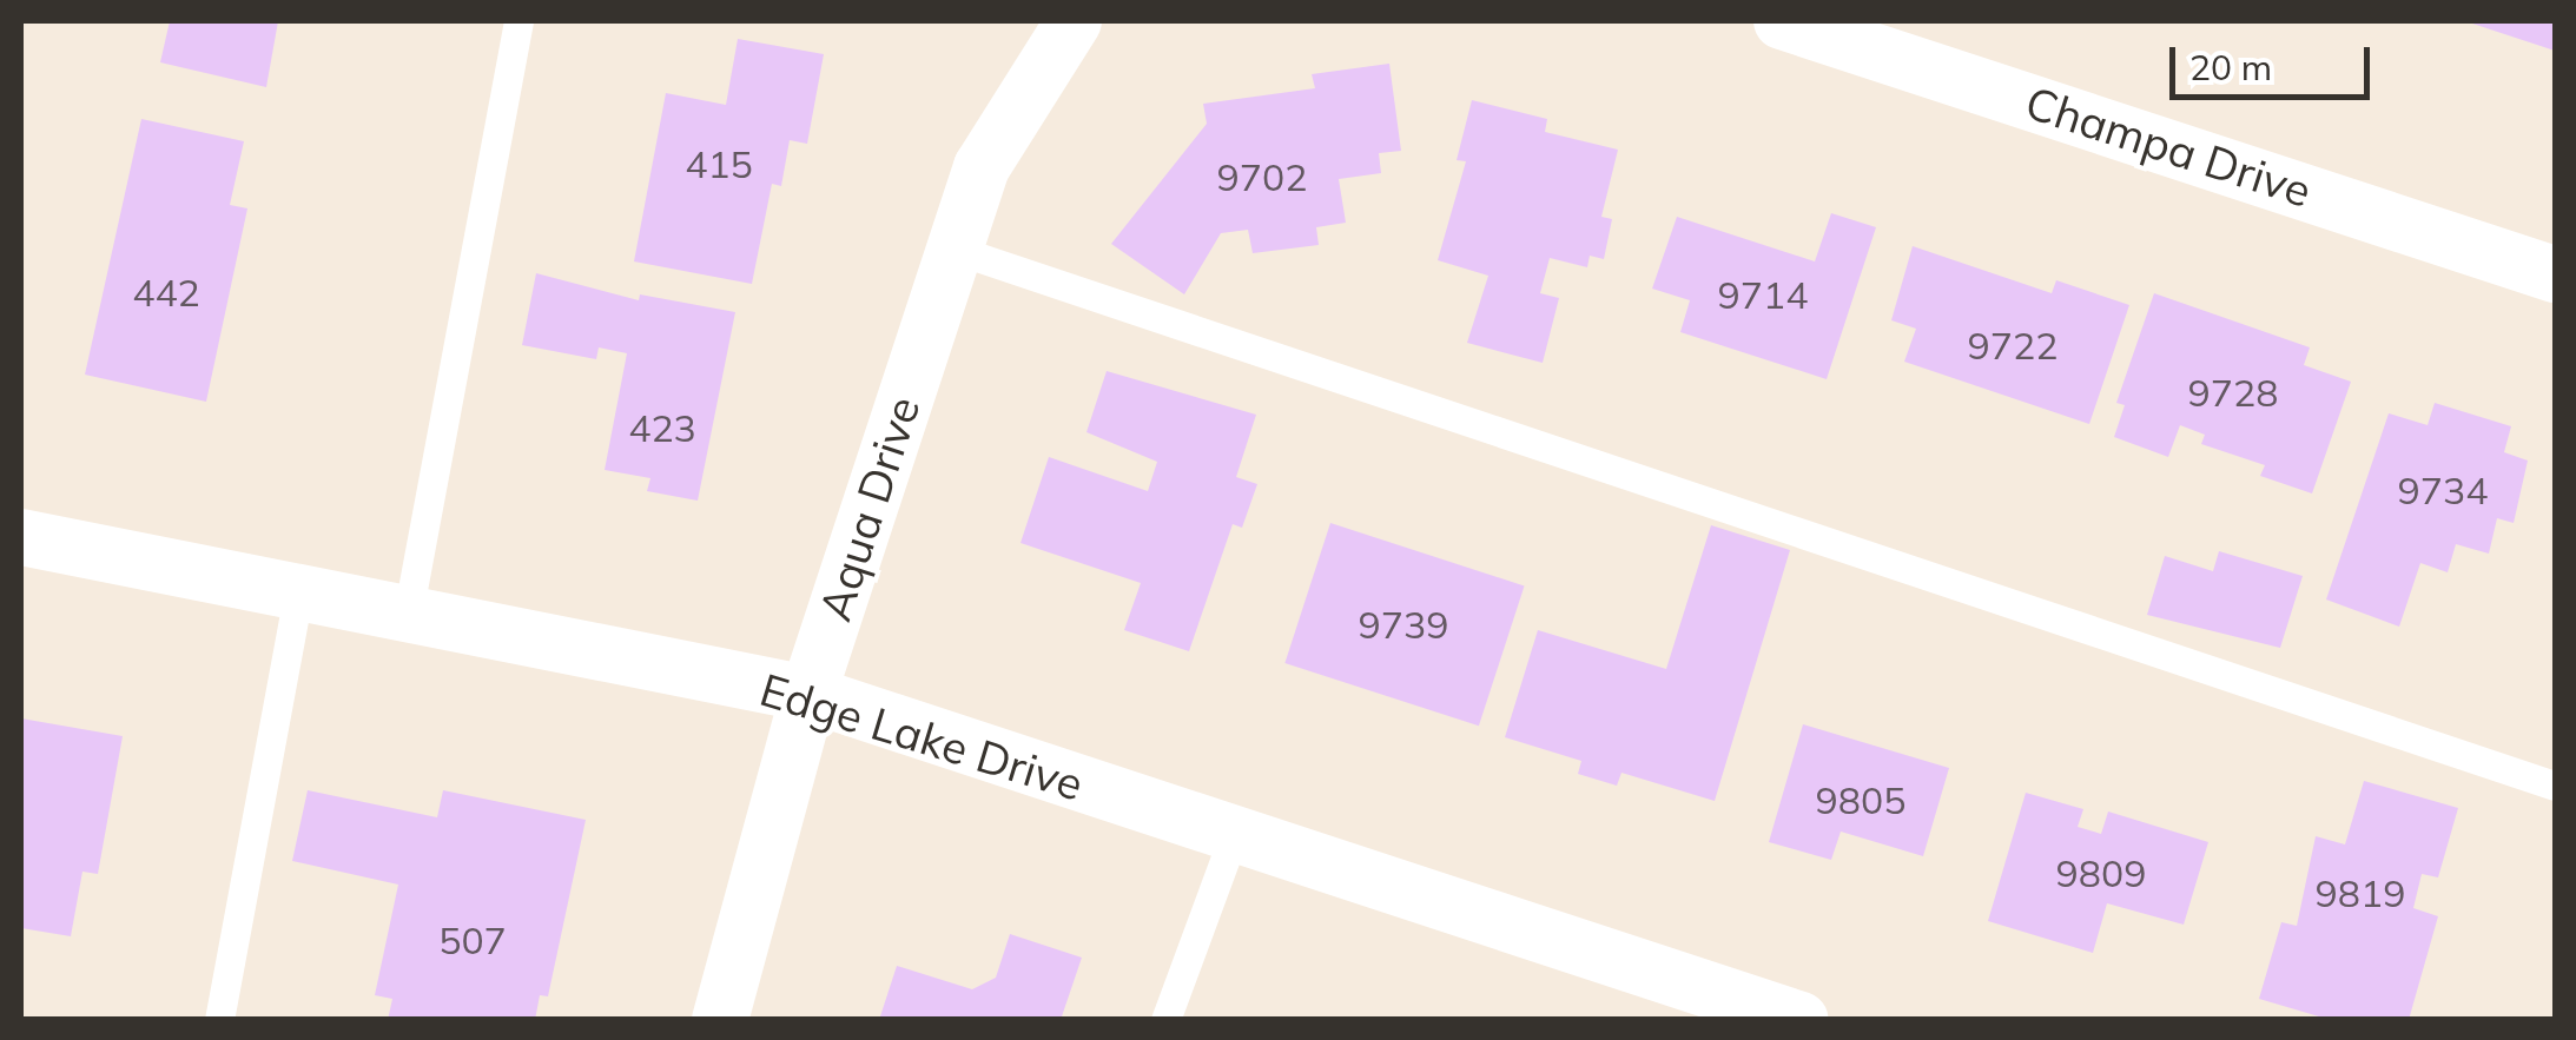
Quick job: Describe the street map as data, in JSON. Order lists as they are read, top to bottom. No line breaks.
{"streets":{"street":["Champa Drive","Aqua Drive","Edge Lake Drive"]},"crossings":[["Aqua Drive","Edge Lake Drive"]],"house_numbers":["415","9702","442","9714","9722","9728","423","9734","9739","9805","9809","9819","507"],"scale_bar":"20 m"}
